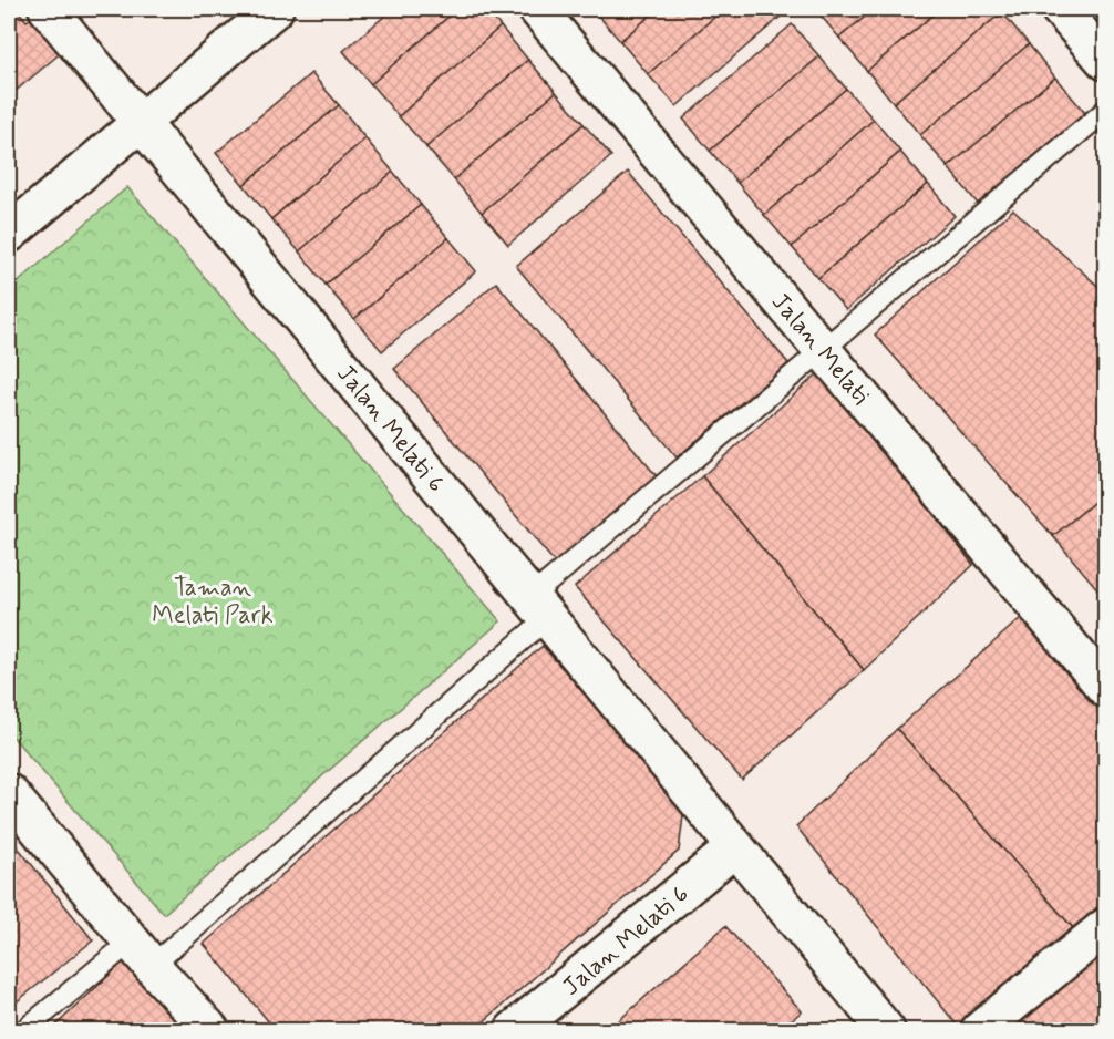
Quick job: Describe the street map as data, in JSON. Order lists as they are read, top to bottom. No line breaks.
{"streets":{"street":["Jalan Melati","Jalan Melati 6"]},"parks":["Taman Melati Park"]}
